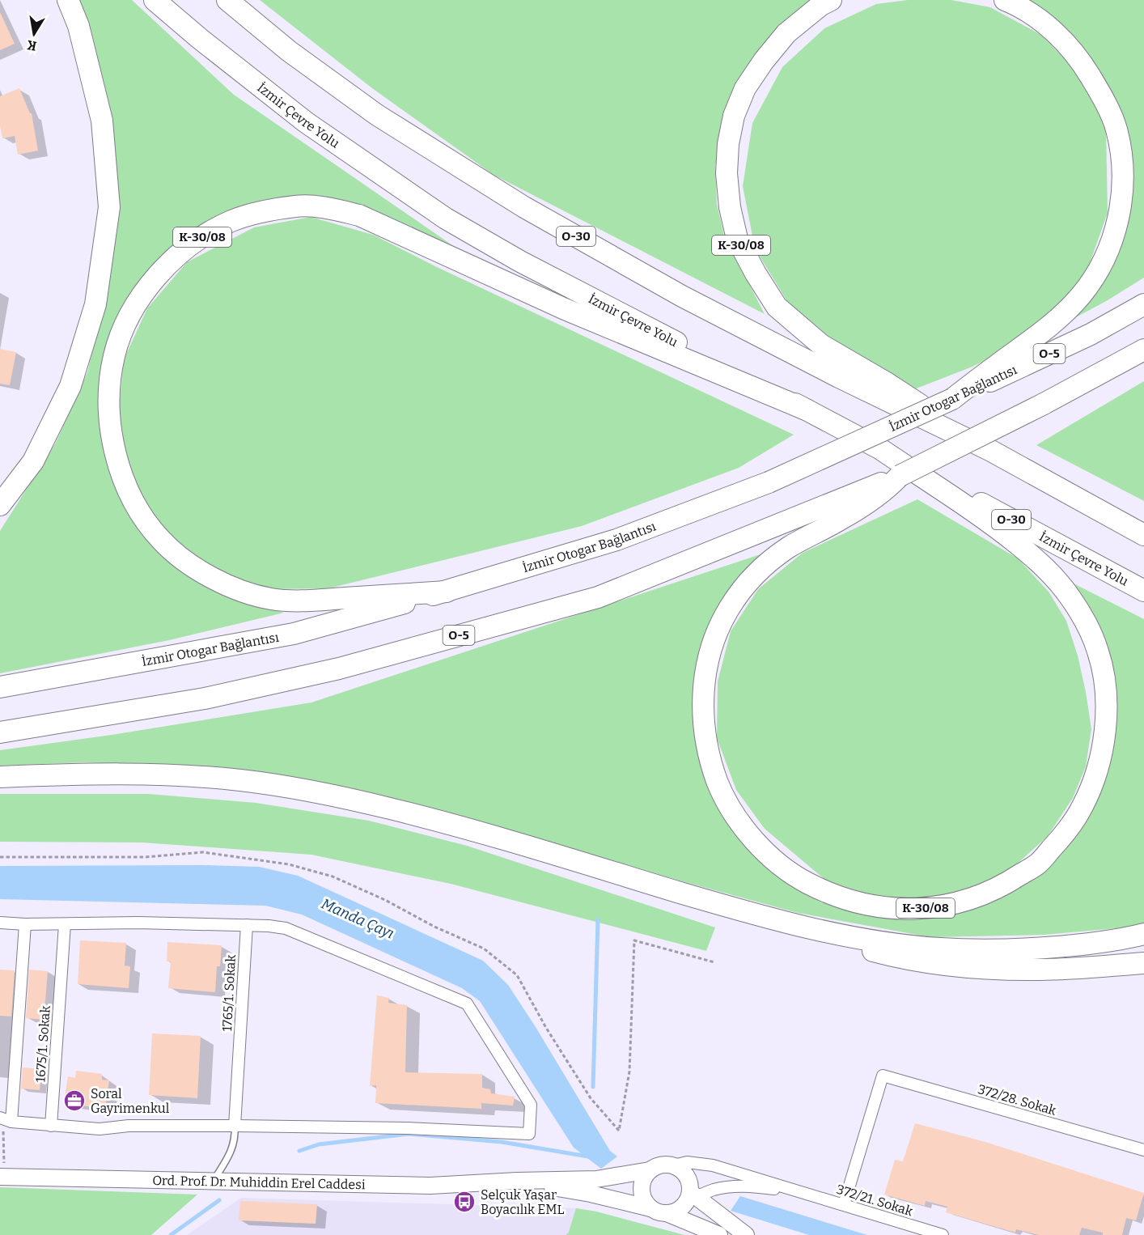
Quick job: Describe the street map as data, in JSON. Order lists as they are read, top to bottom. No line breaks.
{"streets":{"highway":["İzmir Çevre Yolu","O-30","K-30/08","O-5","İzmir Otogar Bağlantısı"],"main road":["Ord. Prof. Dr. Muhiddin Erel Caddesi"],"street":["1765/1. Sokak","1675/1. Sokak","372/28. Sokak","372/21. Sokak"]},"crossings":[["İzmir Çevre Yolu","K-30/08"],["O-30","K-30/08"],["K-30/08","O-5"],["K-30/08","İzmir Otogar Bağlantısı"],["372/28. Sokak","372/21. Sokak"],["Ord. Prof. Dr. Muhiddin Erel Caddesi","372/21. Sokak"]],"water":["Manda Çayı"],"places":{"office":["Soral Gayrimenkul"],"bus stop":["Selçuk Yaşar Boyacılık EML"]},"north":"bottom"}
